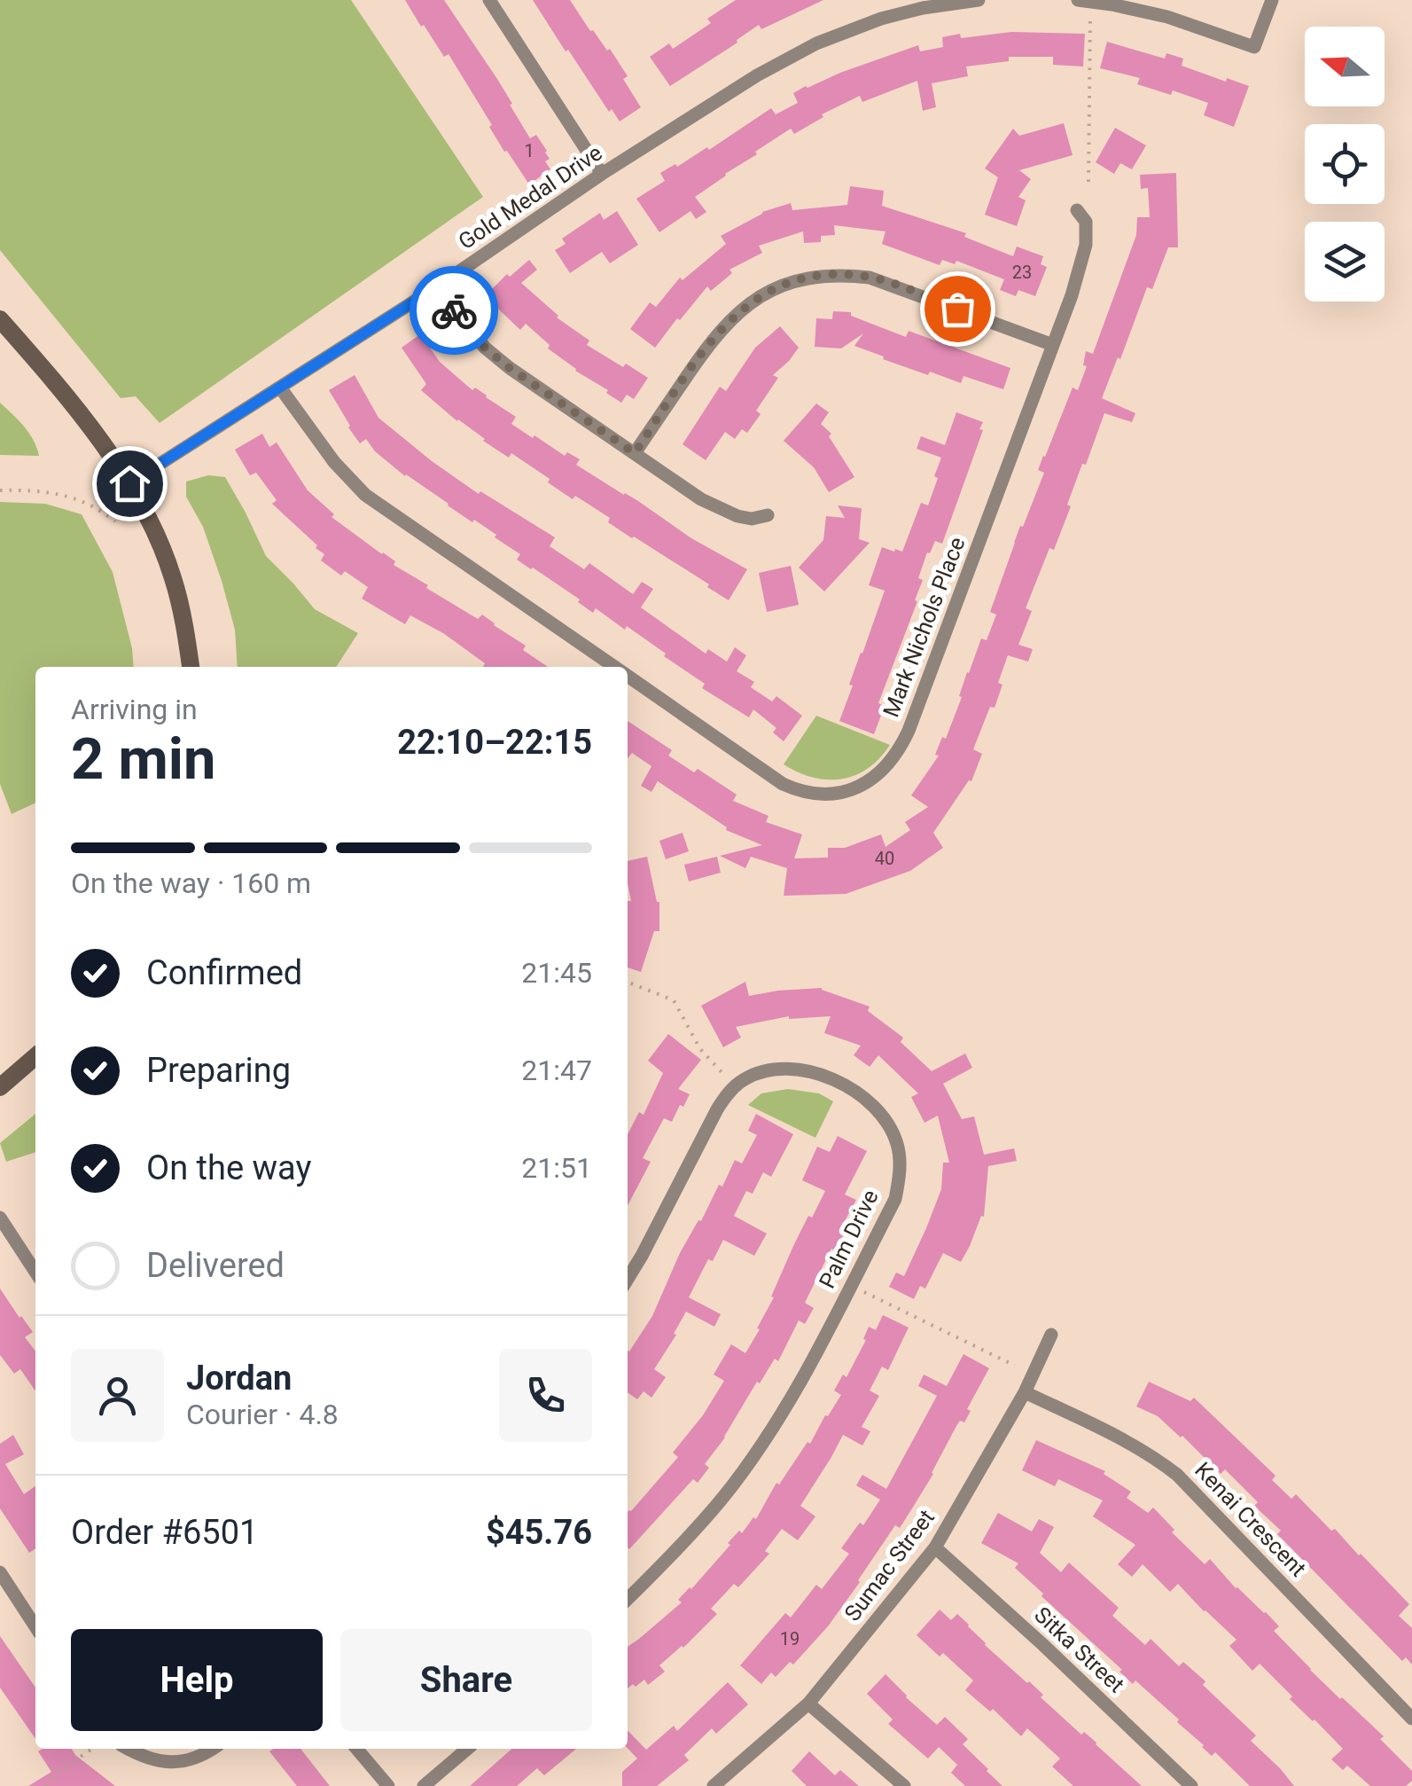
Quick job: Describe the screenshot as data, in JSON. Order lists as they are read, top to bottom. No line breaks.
{"streets":{"street":["Gold Medal Drive","Mark Nichols Place","Palm Drive","Kenai Crescent","Sumac Street","Sitka Street"]},"crossings":[["Gold Medal Drive","Mark Nichols Place"],["Kenai Crescent","Sumac Street"],["Sumac Street","Sitka Street"]],"house_numbers":["1","23","40","19"],"north":"left","page":{"heading":["2 min","Arriving in","22:10–22:15"],"panel":["Jordan","Courier · 4.8","Order #6501","$45.76"],"bar":"On the way · 160 m","list":[["Confirmed","21:45"],["Preparing","21:47"],["On the way","21:51"],"Delivered"],"buttons":["Help","Share"]}}
